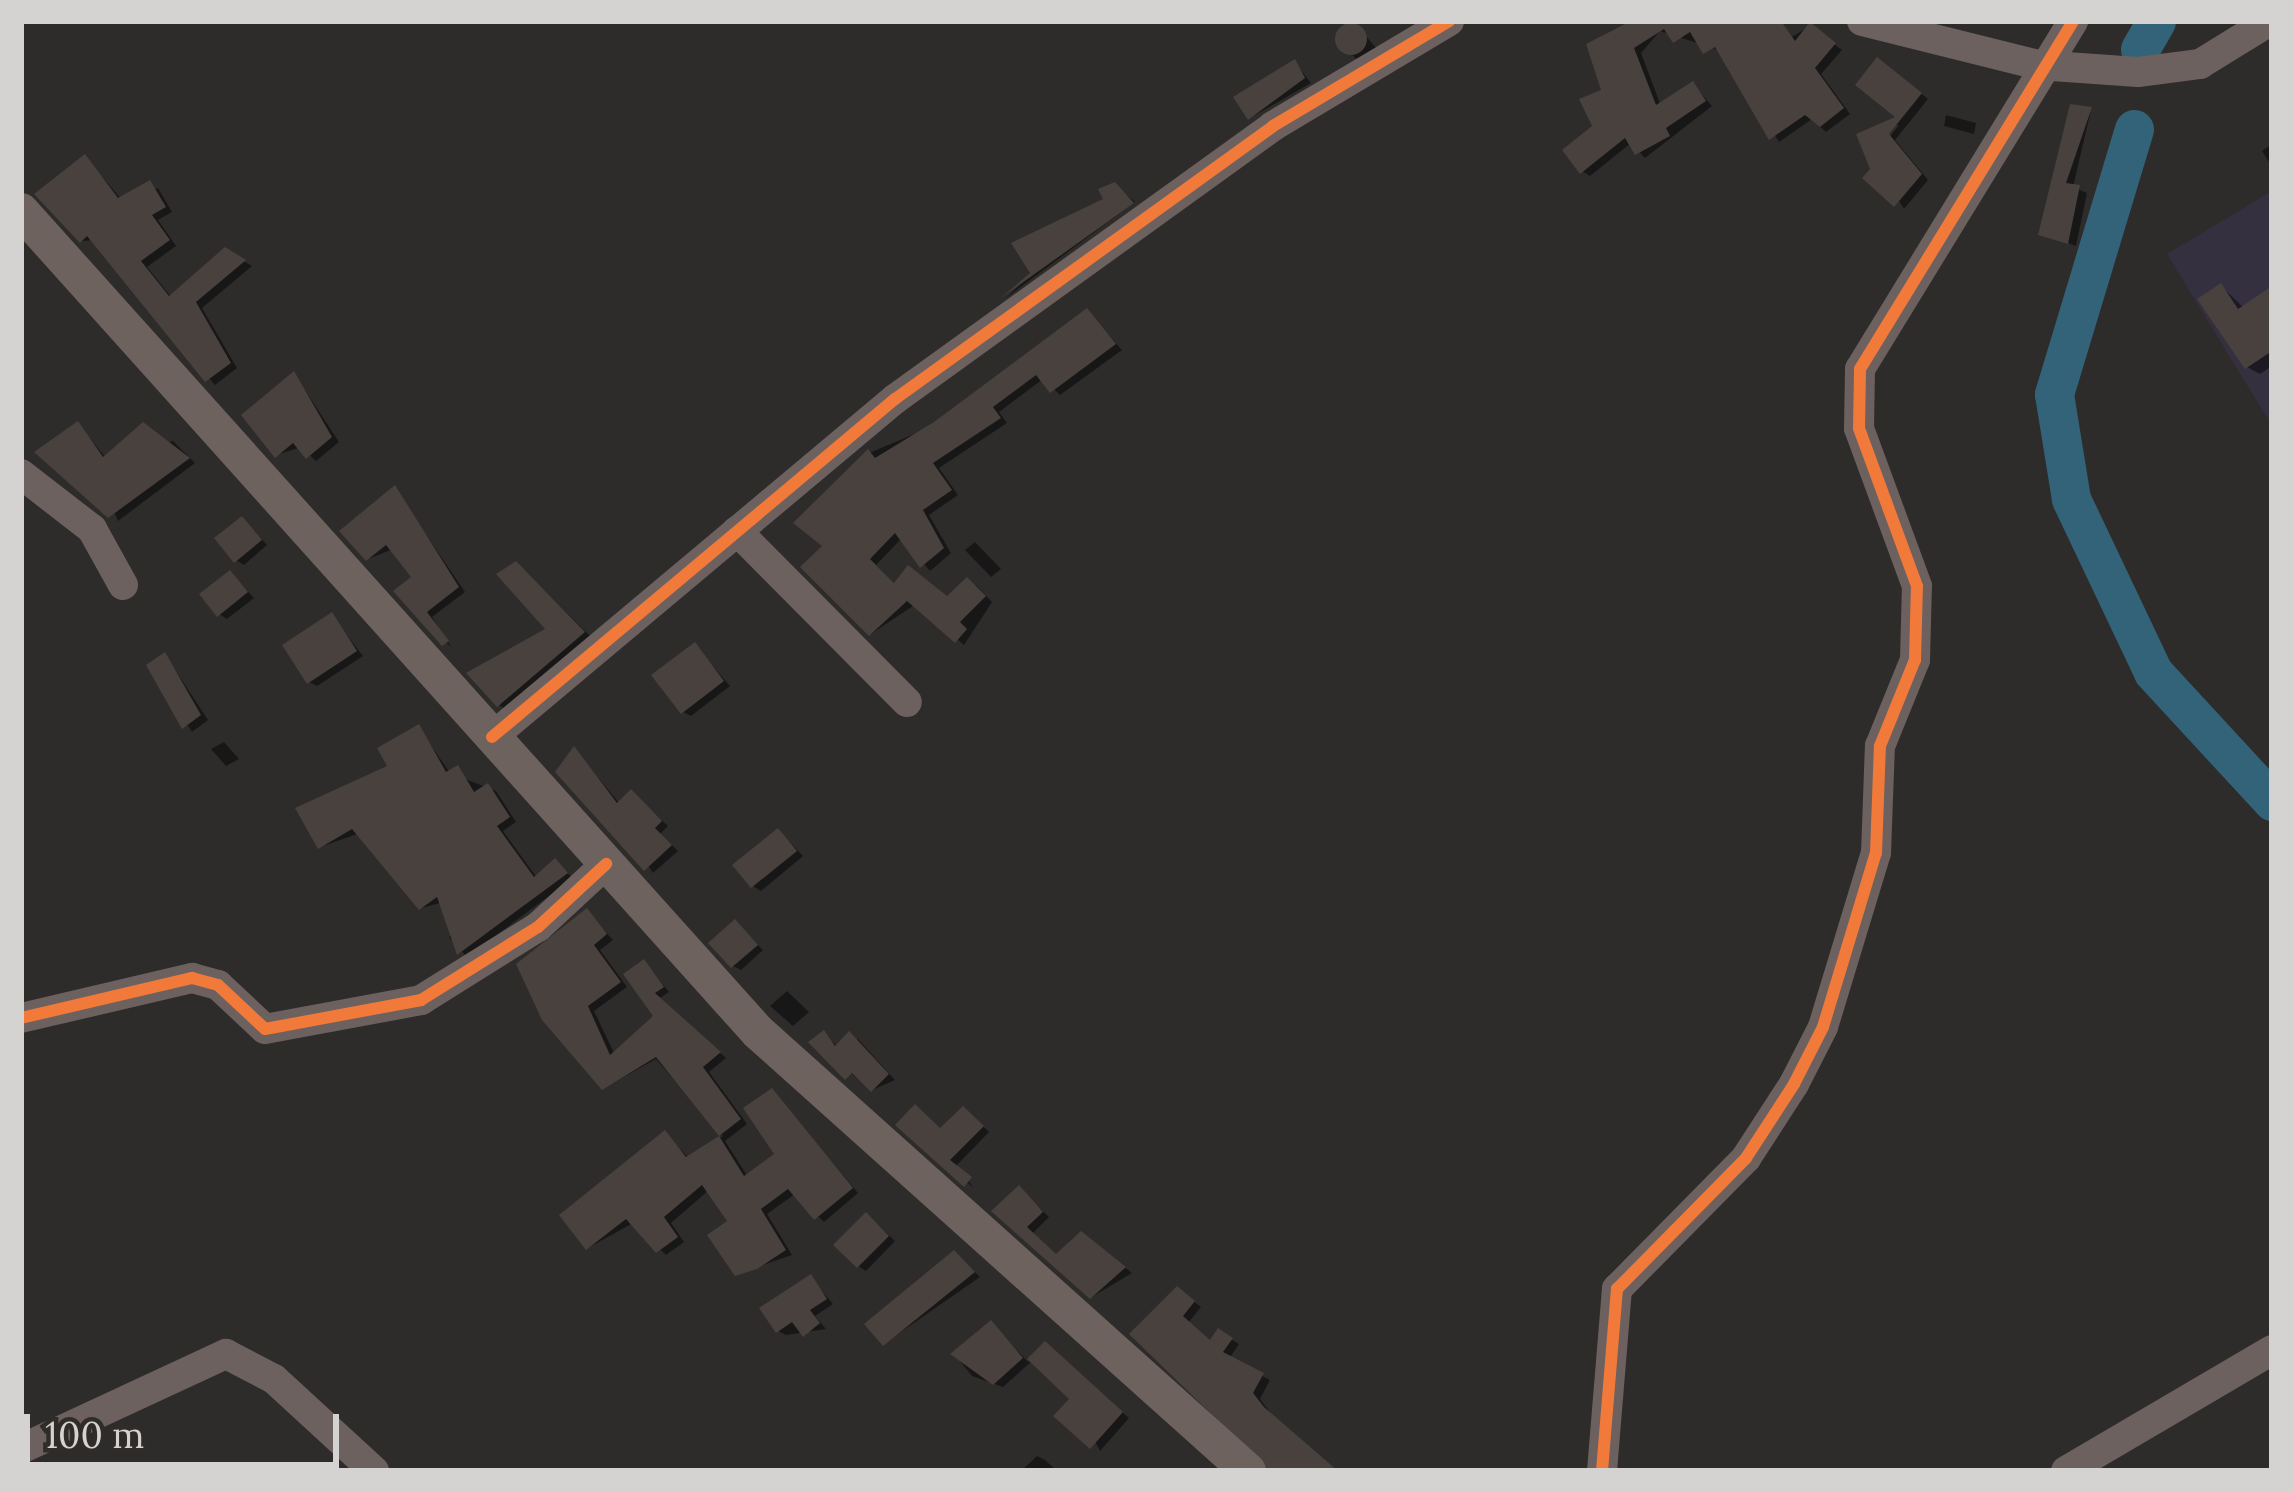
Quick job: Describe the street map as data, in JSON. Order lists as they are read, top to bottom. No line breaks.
{"scale_bar":"100 m"}
